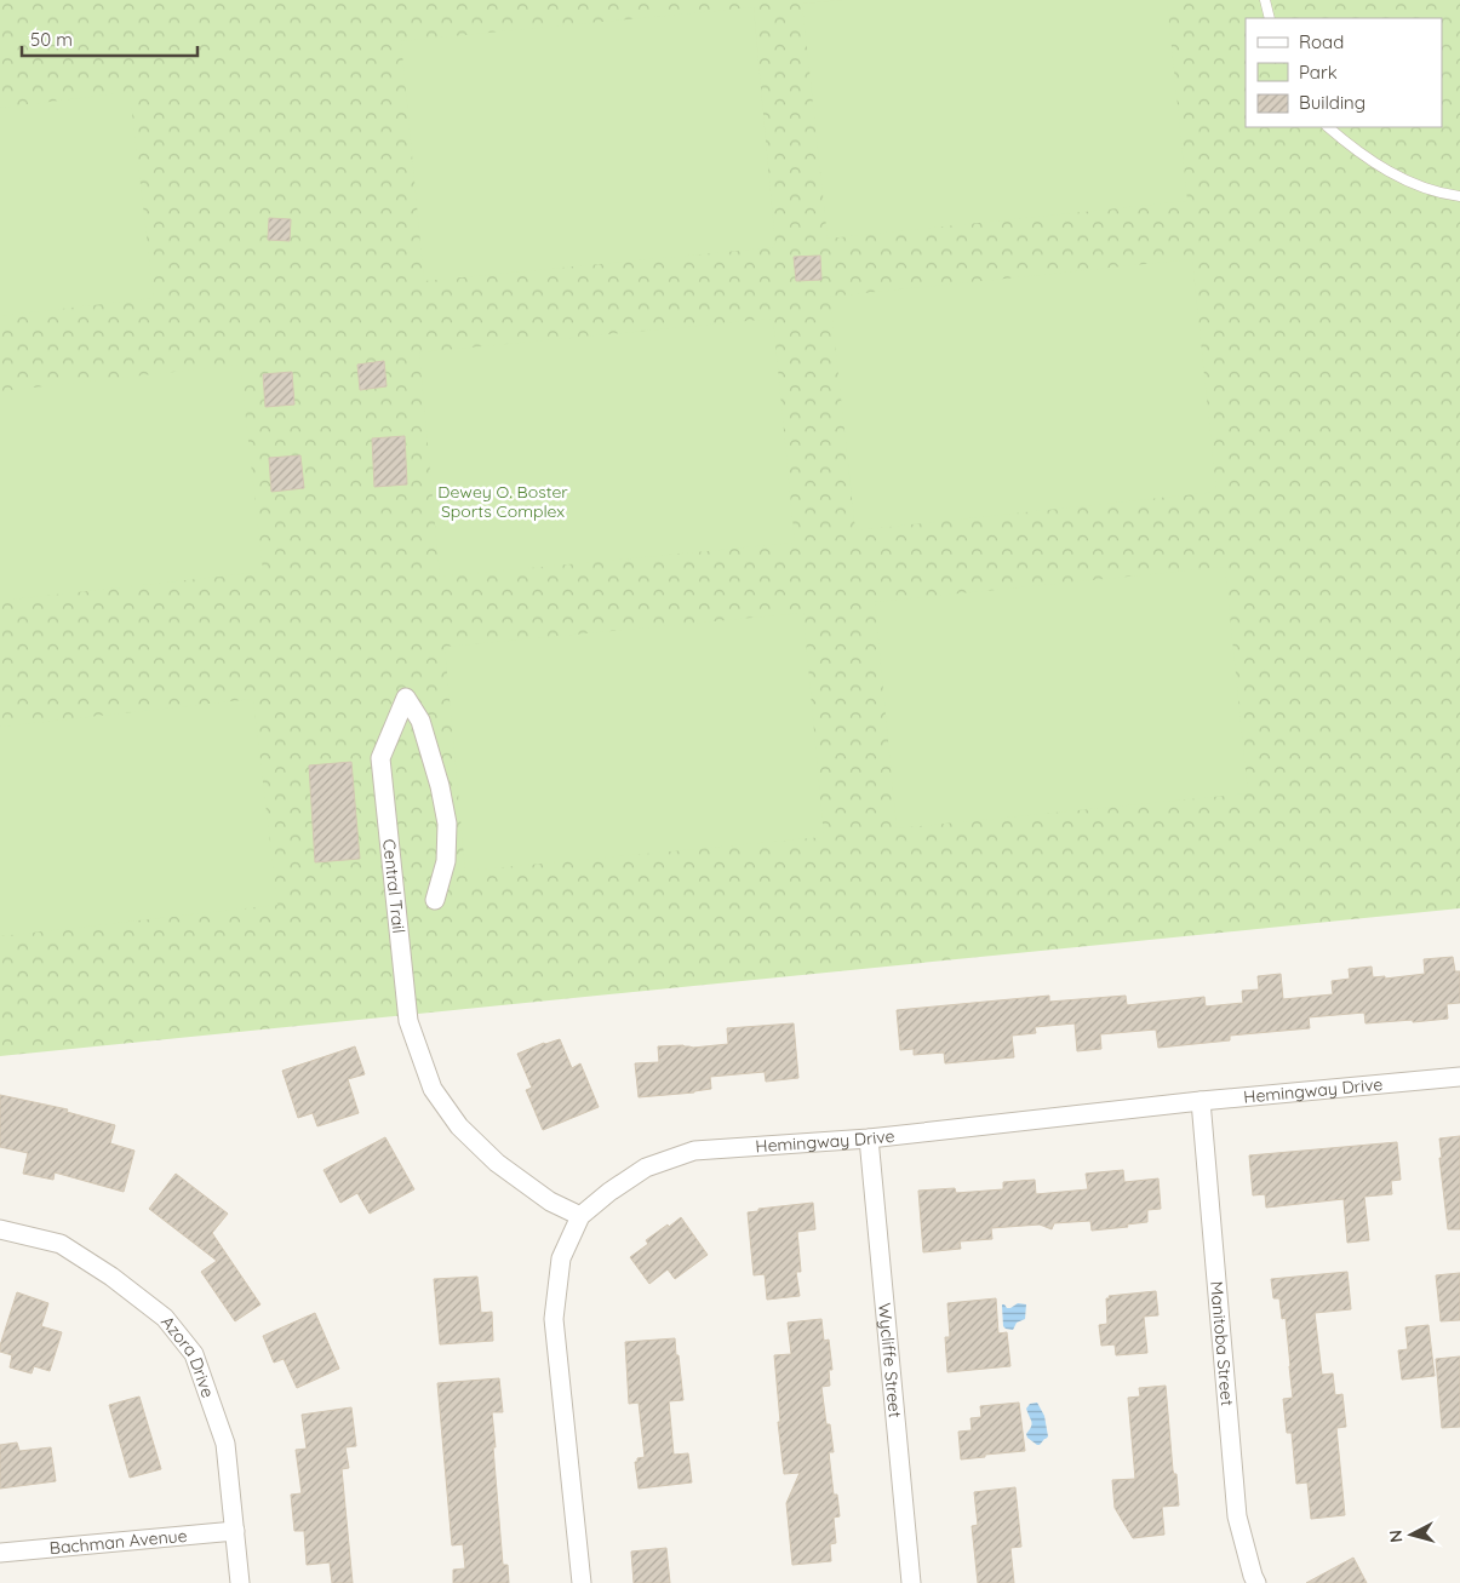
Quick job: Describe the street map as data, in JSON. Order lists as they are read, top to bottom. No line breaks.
{"streets":{"street":["Central Trail","Hemingway Drive","Manitoba Street","Azora Drive","Wycliffe Street","Bachman Avenue"]},"crossings":[["Central Trail","Hemingway Drive"],["Hemingway Drive","Manitoba Street"],["Hemingway Drive","Wycliffe Street"],["Azora Drive","Bachman Avenue"]],"parks":["Dewey O. Boster Sports Complex"],"legend":["Road","Park","Building"],"scale_bar":"50 m","north":"left"}
